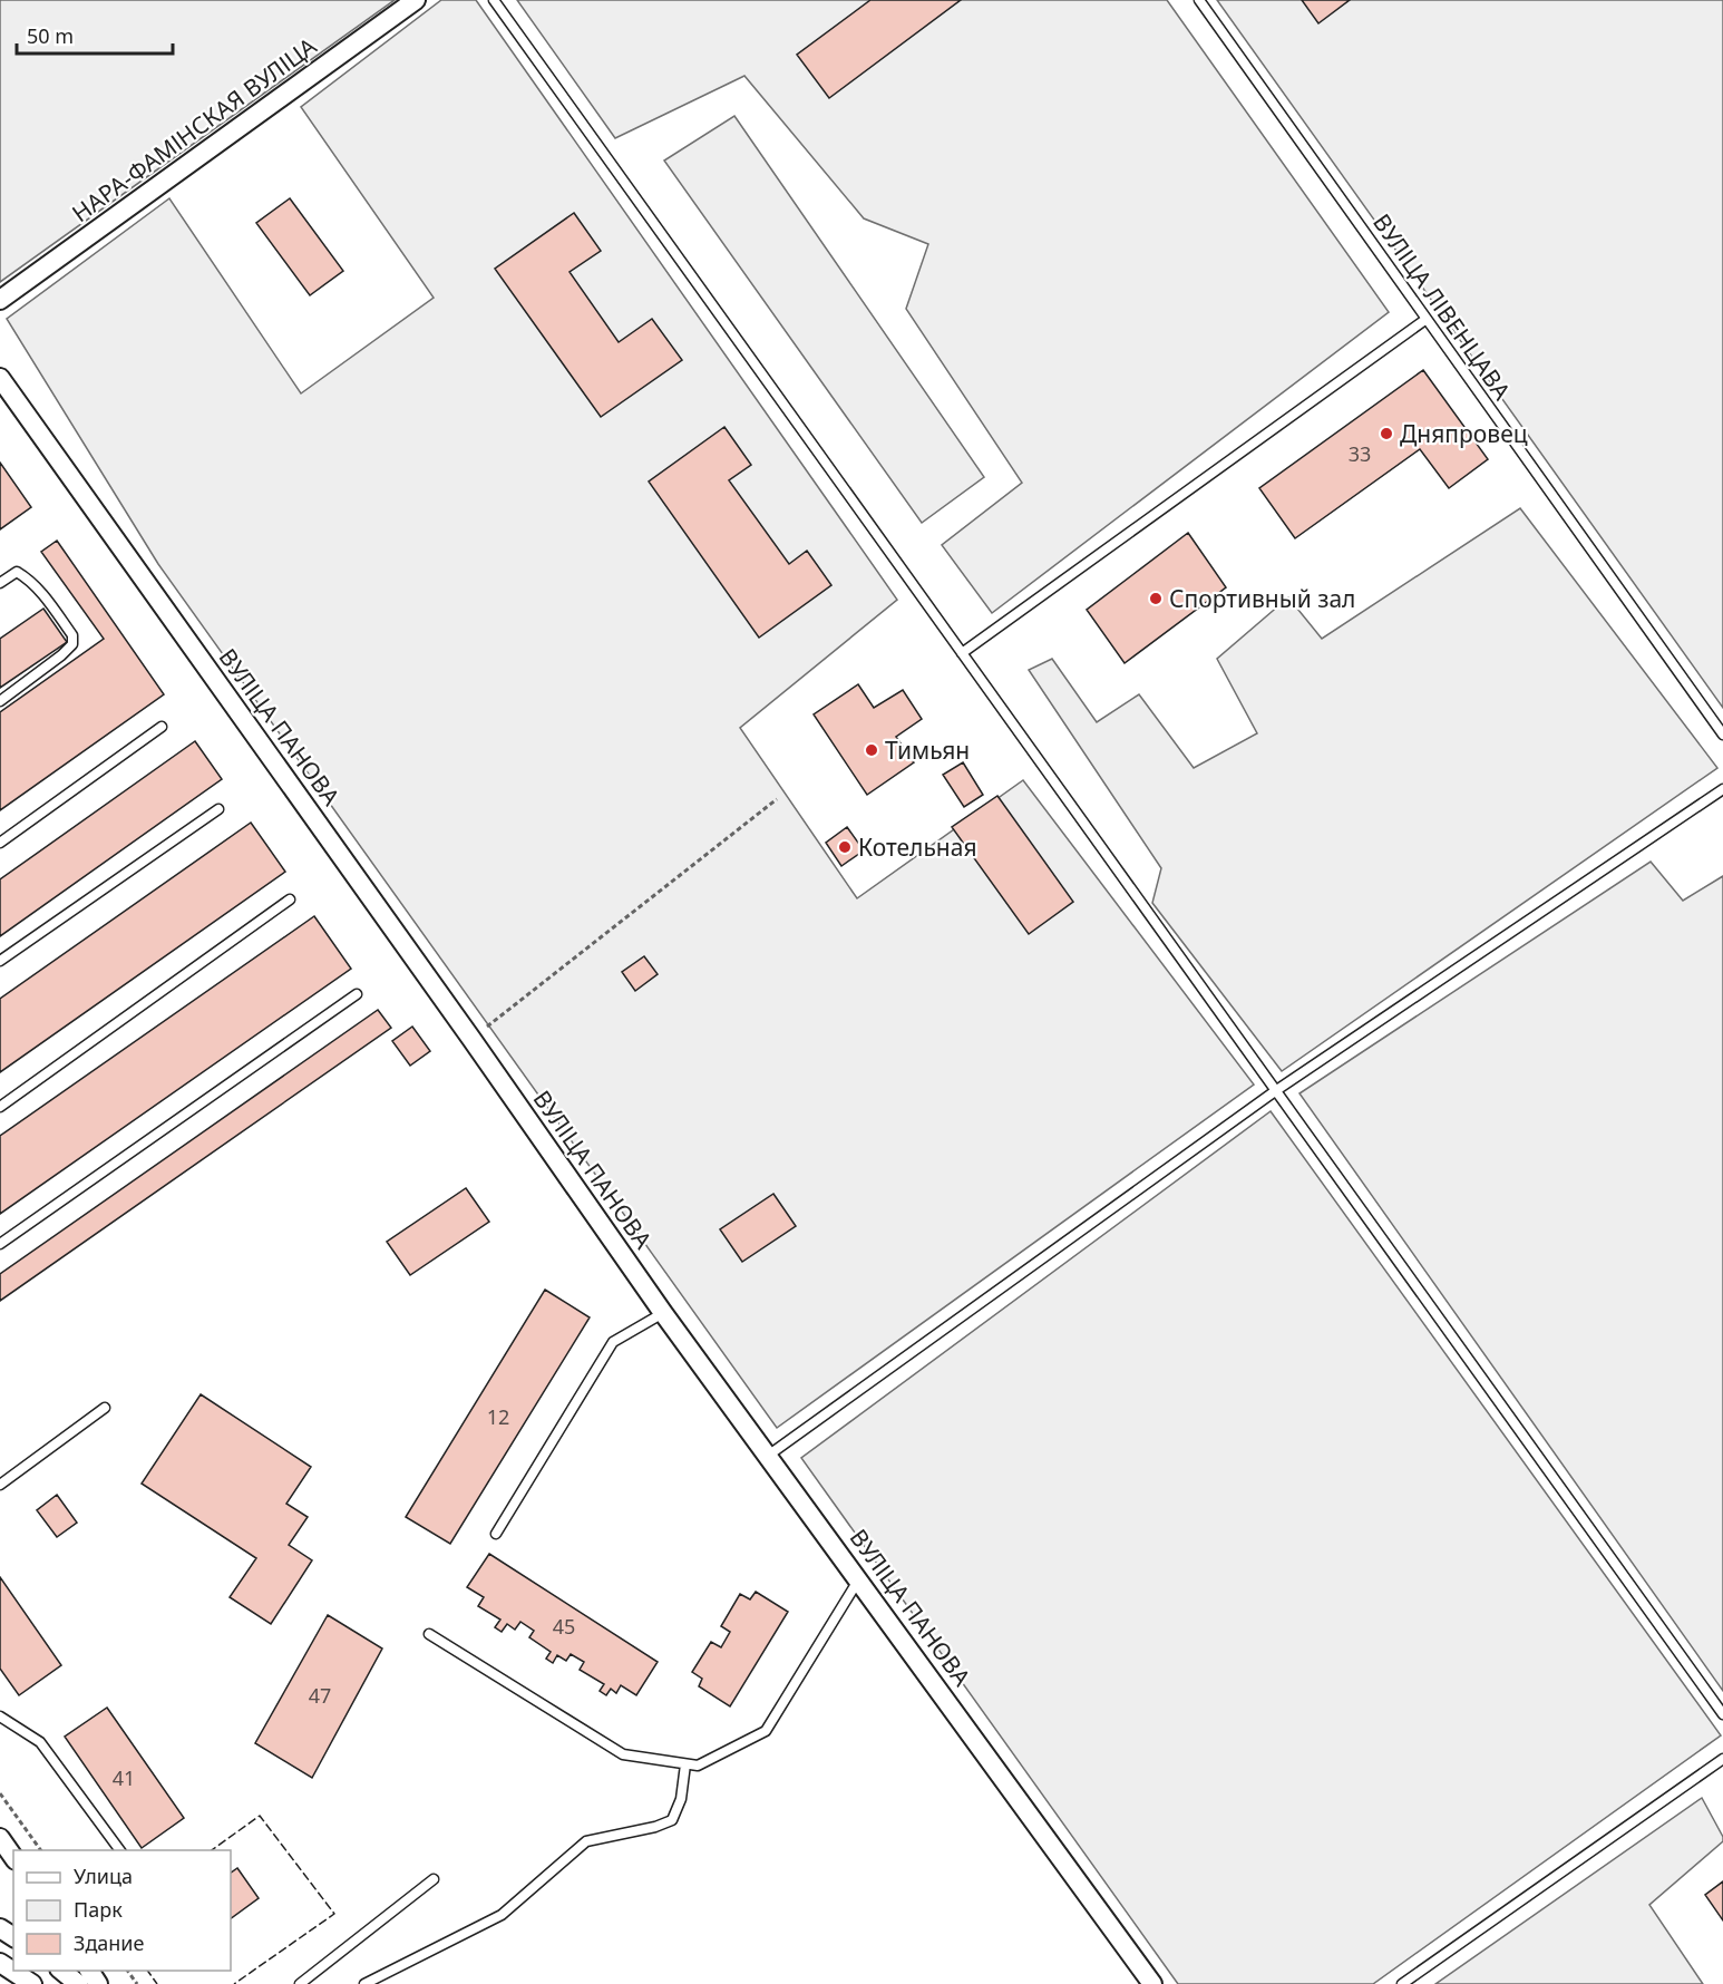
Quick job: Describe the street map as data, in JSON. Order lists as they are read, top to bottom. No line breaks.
{"streets":{"street":["НАРА-ФАМІНСКАЯ ВУЛІЦА","ВУЛІЦА ПАНОВА"],"lane":["ВУЛІЦА ЛІВЕНЦАВА"]},"places":["Дняпровец","Спортивный зал","Тимьян","Котельная"],"house_numbers":["33","12","45","47","41"],"legend":["Улица","Парк","Здание"],"scale_bar":"50 m"}
